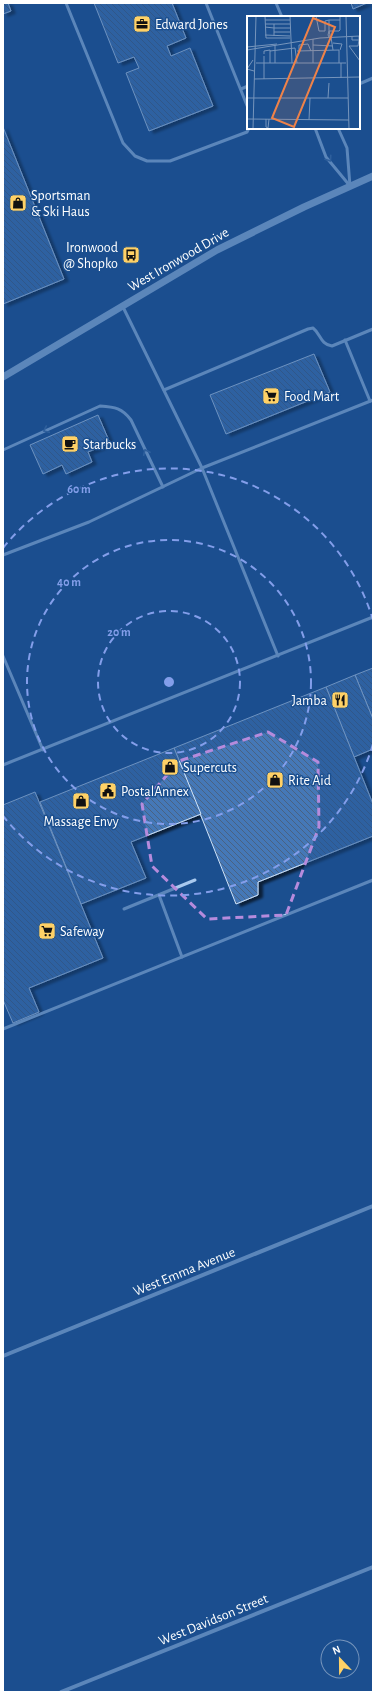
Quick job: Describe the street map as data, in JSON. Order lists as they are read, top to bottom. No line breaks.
{"streets":{"street":["West Ironwood Drive","West Emma Avenue","West Davidson Street"]},"places":{"office":["Edward Jones"],"shop":["Sportsman & Ski Haus","Supercuts","Rite Aid","Massage Envy"],"bus stop":["Ironwood @ Shopko"],"supermarket":["Food Mart","Safeway"],"cafe":["Starbucks"],"restaurant":["Jamba"],"public building":["PostalAnnex"]},"north":"top","rings":["60 m","40 m","20 m"]}
